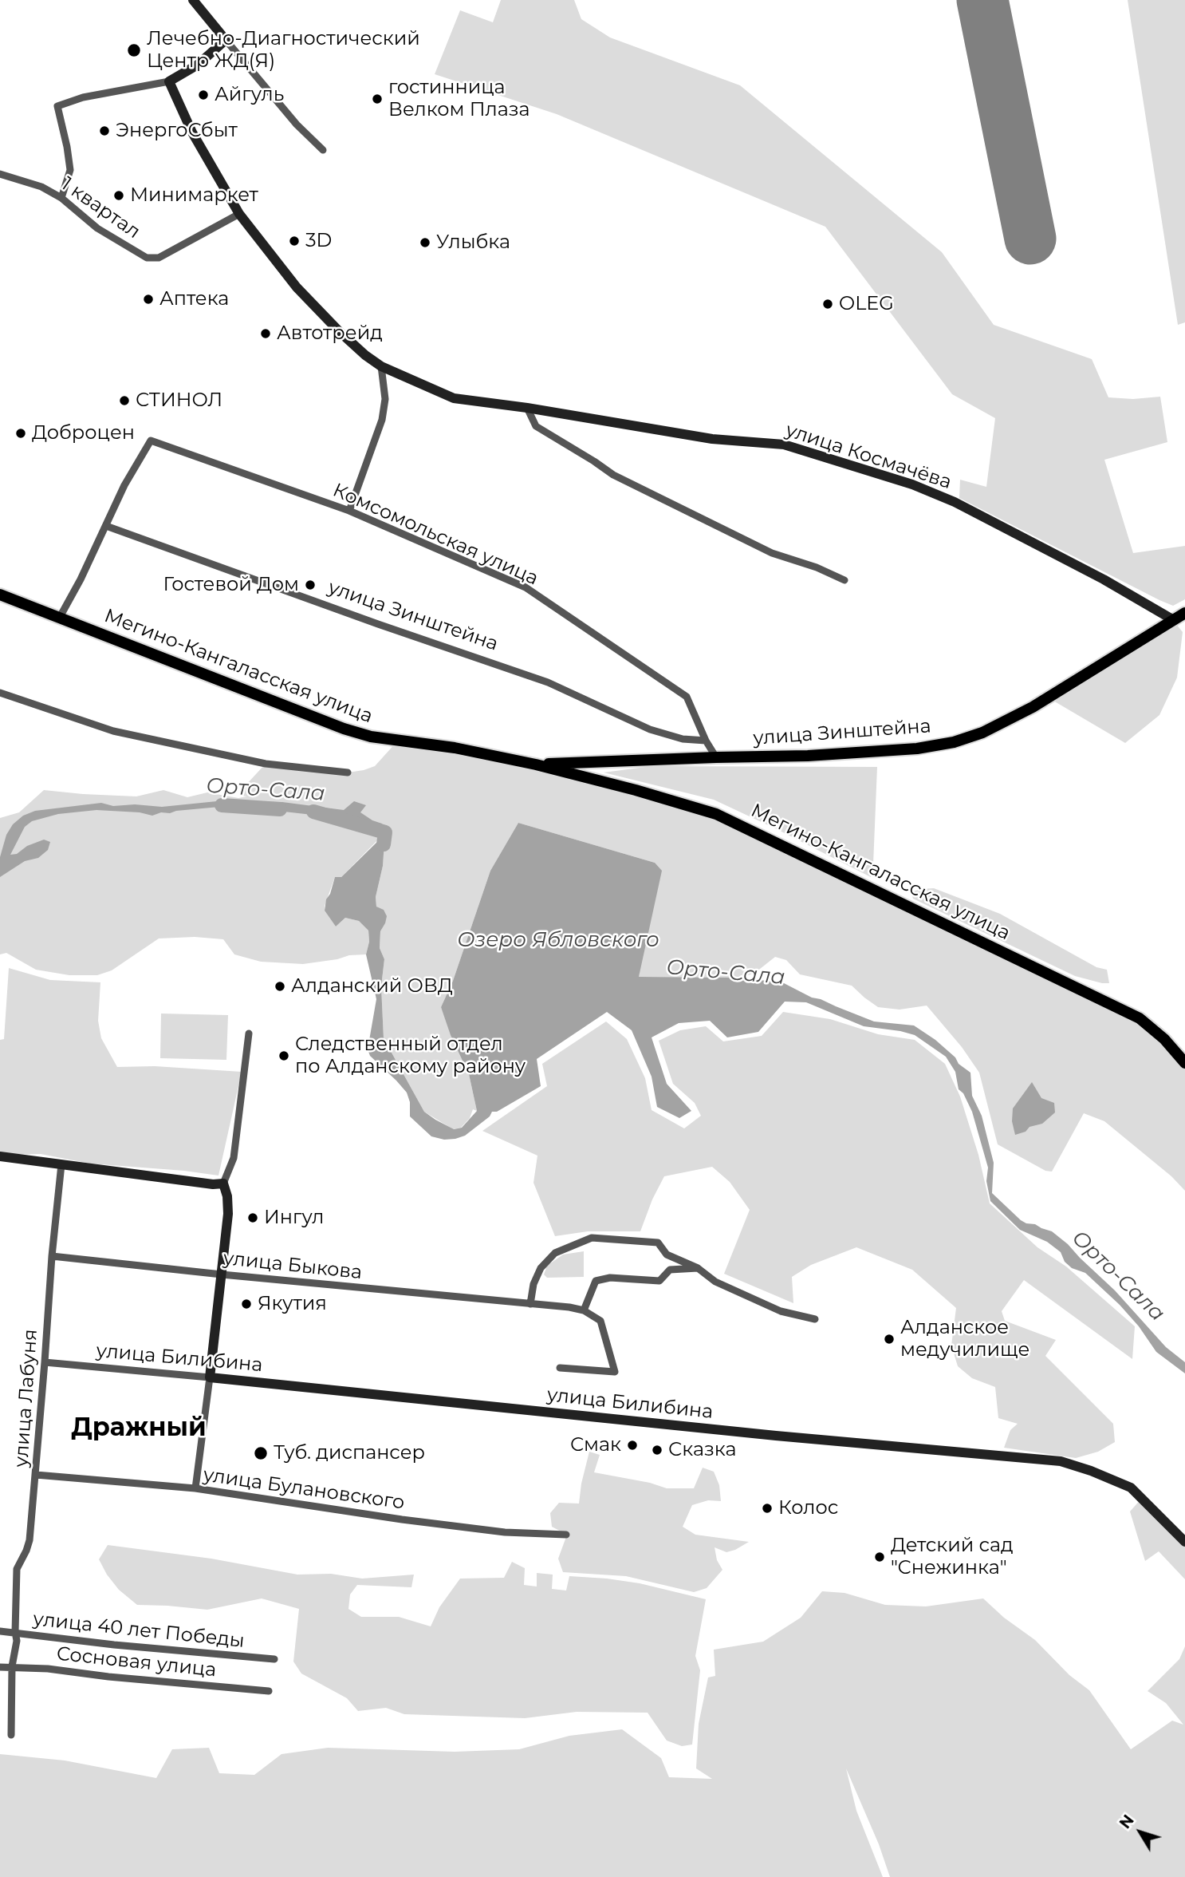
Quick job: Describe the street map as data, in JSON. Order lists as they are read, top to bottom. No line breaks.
{"streets":{"main road":["улица Зинштейна","Мегино-Кангаласская улица"],"street":["1 квартал","улица Космачёва","Комсомольская улица","улица Быкова","улица Билибина","улица Лабуня","улица Булановского","улица 40 лет Победы","Сосновая улица"]},"crossings":[["1 квартал","улица Космачёва"],["улица Космачёва","улица Зинштейна"],["Комсомольская улица","улица Зинштейна"],["Комсомольская улица","Мегино-Кангаласская улица"],["улица Зинштейна","Мегино-Кангаласская улица"],["улица Быкова","улица Лабуня"],["улица Билибина","улица Лабуня"],["улица Лабуня","улица Булановского"],["улица Лабуня","улица 40 лет Победы"],["улица Лабуня","Сосновая улица"]],"districts":["Дражный"],"water":["Орто-Сала","Озеро Ябловского"],"places":["Лечебно-Диагностический Центр ЖД(Я)","Айгуль","гостинница Велком Плаза","ЭнергоСбыт","Минимаркет","3D","Улыбка","Аптека","OLEG","Автотрейд","СТИНОЛ","Доброцен","Гостевой Дом","Алданский ОВД","Следственный отдел по Алданскому району","Ингул","Якутия","Алданское медучилище","Смак","Сказка","Туб. диспансер","Колос","Детский сад \"Снежинка\""],"north":"top left"}
